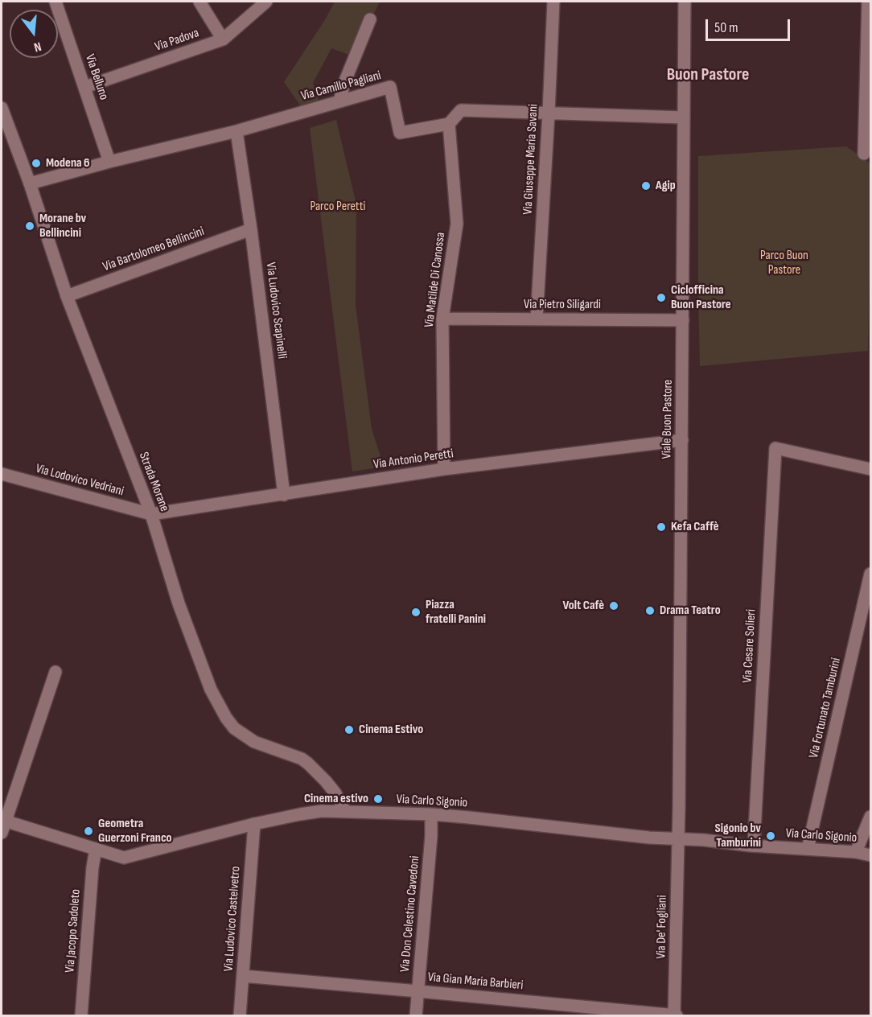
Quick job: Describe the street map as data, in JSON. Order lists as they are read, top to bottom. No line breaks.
{"streets":{"street":["Via Padova","Via Belluno","Via Camillo Pagliani","Via Giuseppe Maria Savani","Via Bartolomeo Bellincini","Via Matilde Di Canossa","Via Pietro Siligardi","Via Ludovico Scapinelli","Viale Buon Pastore","Via Antonio Peretti","Via Lodovico Vedriani","Strada Morane","Via Cesare Solieri","Via Fortunato Tamburini","Via Carlo Sigonio","Via Don Celestino Cavedoni","Via Ludovico Castelvetro","Via De' Fogliani","Via Jacopo Sadoleto","Via Gian Maria Barbieri"]},"crossings":[["Via Padova","Via Belluno"],["Via Belluno","Via Camillo Pagliani"],["Via Camillo Pagliani","Via Giuseppe Maria Savani"],["Via Camillo Pagliani","Via Matilde Di Canossa"],["Via Camillo Pagliani","Via Ludovico Scapinelli"],["Via Camillo Pagliani","Viale Buon Pastore"],["Via Camillo Pagliani","Strada Morane"],["Via Giuseppe Maria Savani","Via Pietro Siligardi"],["Via Bartolomeo Bellincini","Via Ludovico Scapinelli"],["Via Bartolomeo Bellincini","Strada Morane"],["Via Matilde Di Canossa","Via Pietro Siligardi"],["Via Matilde Di Canossa","Via Antonio Peretti"],["Via Pietro Siligardi","Viale Buon Pastore"],["Via Ludovico Scapinelli","Via Antonio Peretti"],["Viale Buon Pastore","Via Antonio Peretti"],["Viale Buon Pastore","Via Carlo Sigonio"],["Viale Buon Pastore","Via De' Fogliani"],["Via Antonio Peretti","Via Lodovico Vedriani"],["Via Antonio Peretti","Strada Morane"],["Via Lodovico Vedriani","Strada Morane"],["Strada Morane","Via Carlo Sigonio"],["Via Cesare Solieri","Via Carlo Sigonio"],["Via Fortunato Tamburini","Via Carlo Sigonio"],["Via Carlo Sigonio","Via Don Celestino Cavedoni"],["Via Carlo Sigonio","Via Ludovico Castelvetro"],["Via Carlo Sigonio","Via De' Fogliani"],["Via Carlo Sigonio","Via Jacopo Sadoleto"],["Via Don Celestino Cavedoni","Via Gian Maria Barbieri"],["Via Ludovico Castelvetro","Via Gian Maria Barbieri"],["Via De' Fogliani","Via Gian Maria Barbieri"]],"districts":["Buon Pastore"],"parks":["Parco Peretti","Parco Buon Pastore"],"places":["Modena 6","Agip","Morane bv Bellincini","Ciclofficina Buon Pastore","Kefa Caffè","Volt Cafè","Drama Teatro","Piazza fratelli Panini","Cinema Estivo","Cinema estivo","Geometra Guerzoni Franco","Sigonio bv Tamburini"],"scale_bar":"50 m","north":"bottom"}
